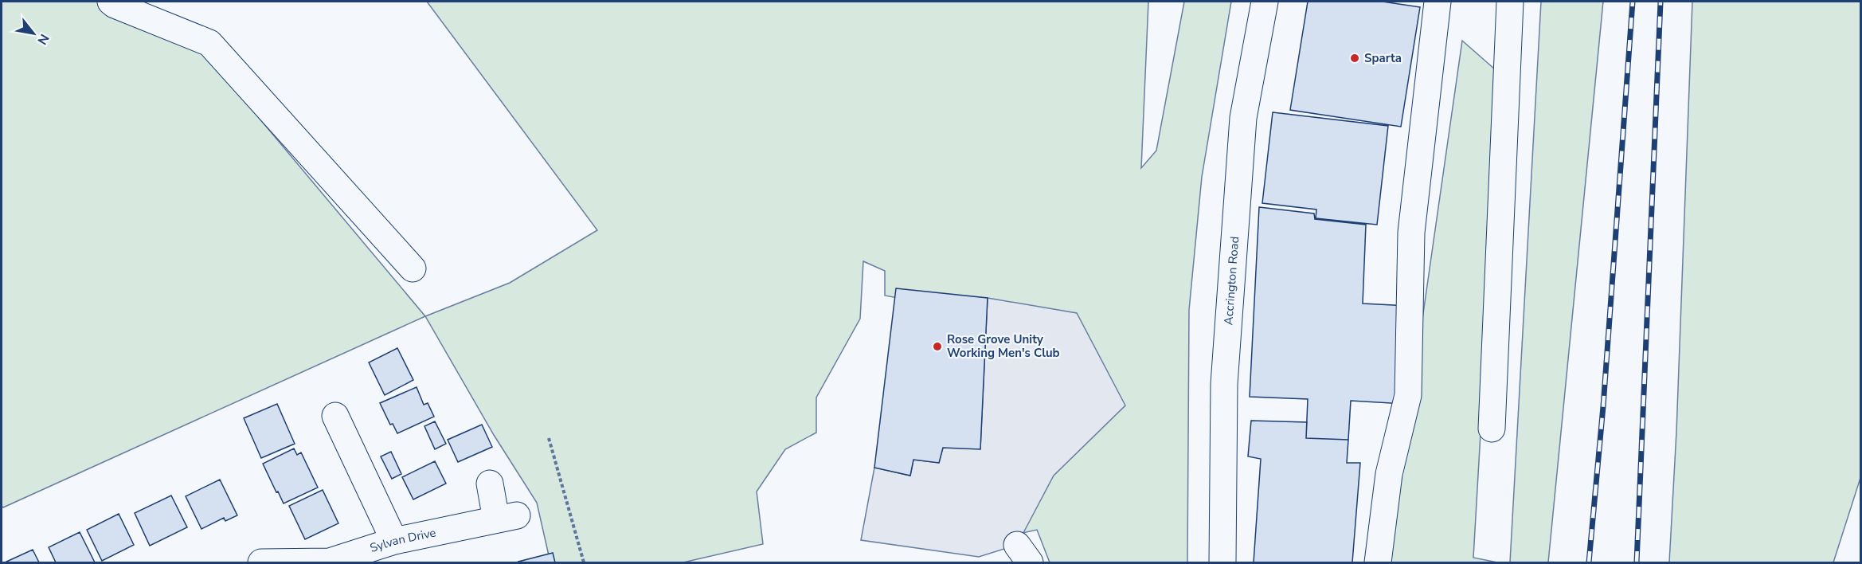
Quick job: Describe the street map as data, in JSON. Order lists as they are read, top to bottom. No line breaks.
{"streets":{"main road":["Accrington Road","Sylvan Drive"]},"places":["Sparta","Rose Grove Unity Working Men's Club"],"north":"bottom right"}
